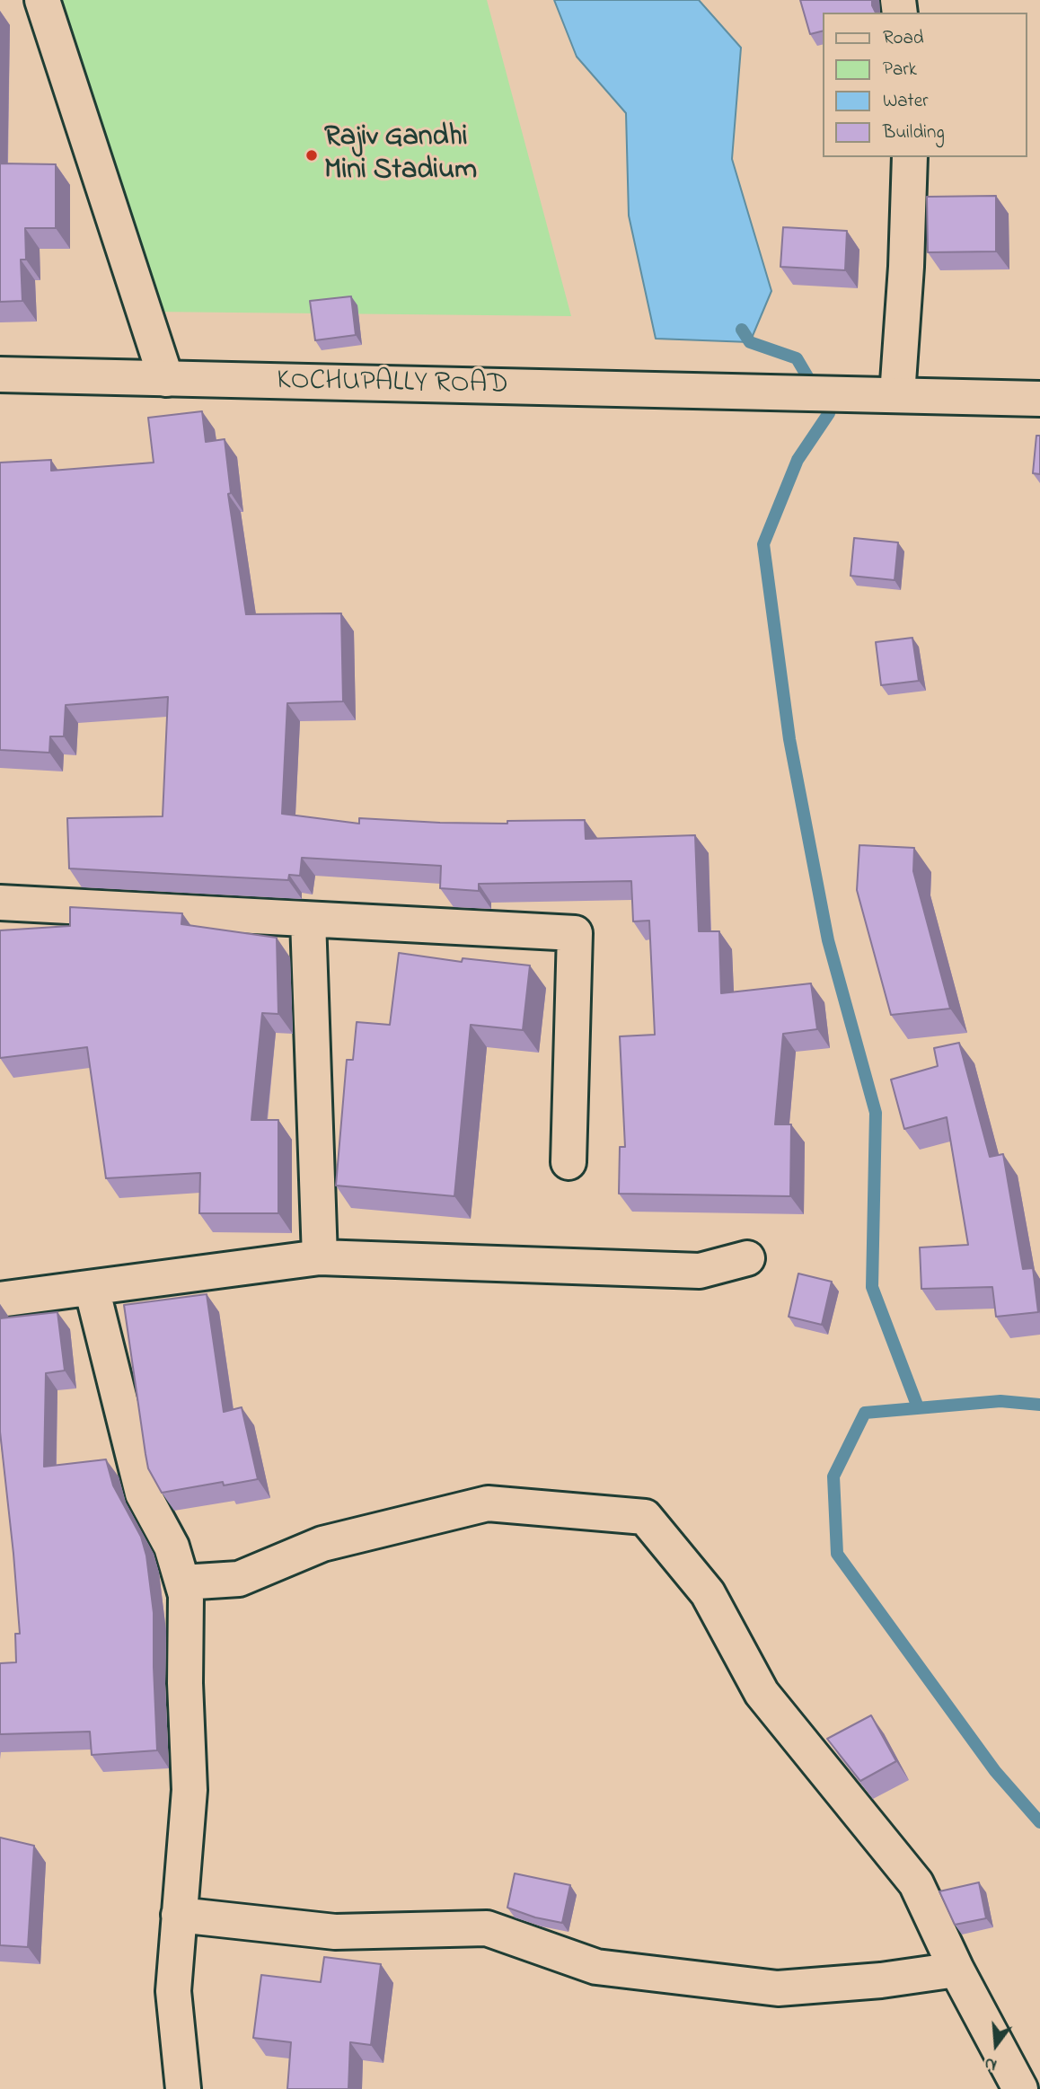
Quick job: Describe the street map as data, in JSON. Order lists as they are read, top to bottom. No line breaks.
{"streets":{"street":["KOCHUPALLY ROAD"]},"places":["Rajiv Gandhi Mini Stadium"],"legend":["Road","Park","Water","Building"],"north":"bottom"}
